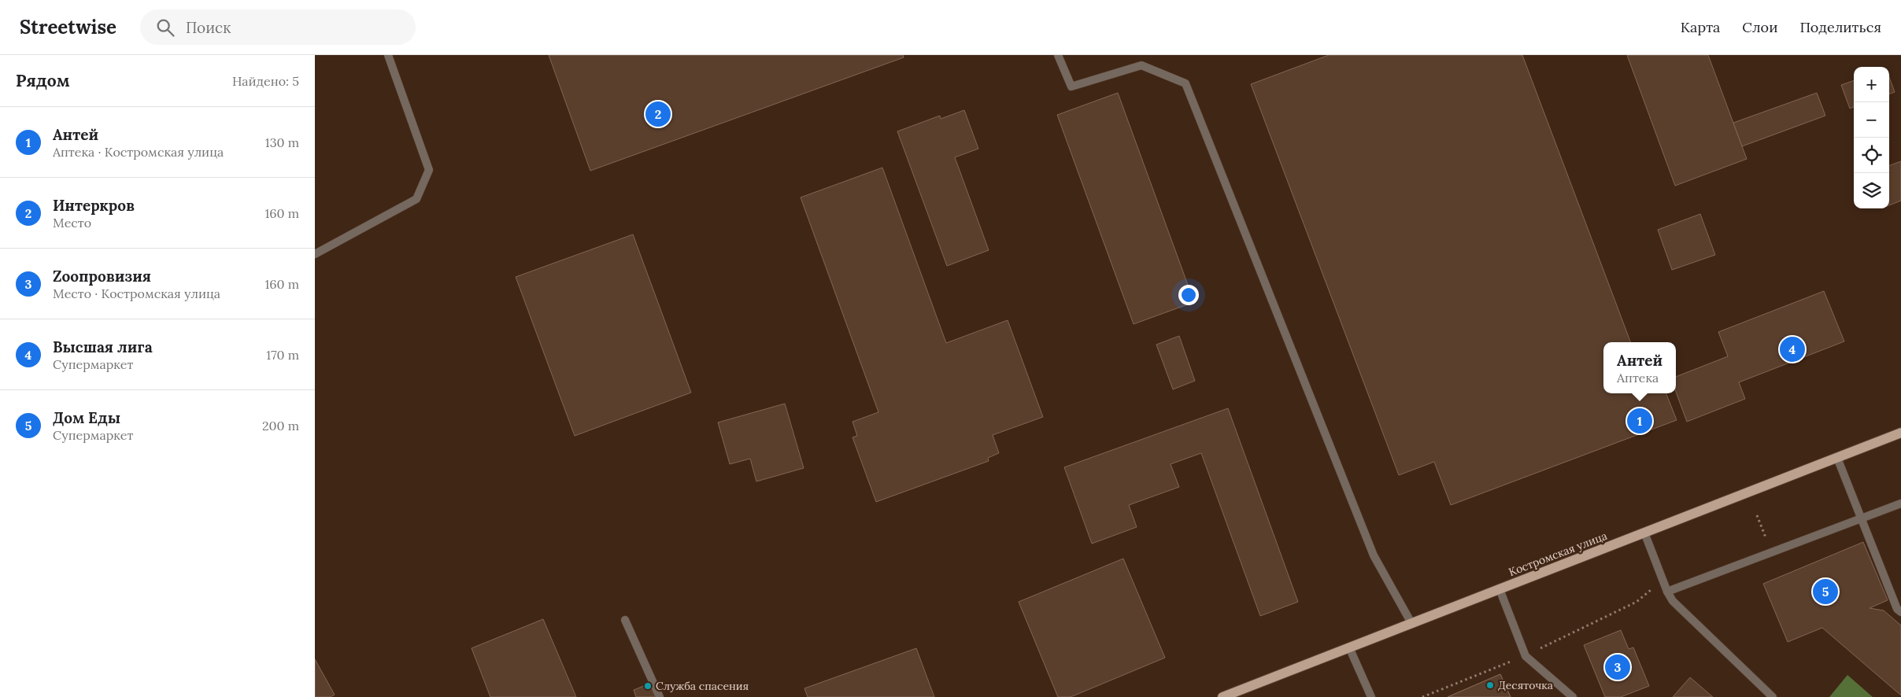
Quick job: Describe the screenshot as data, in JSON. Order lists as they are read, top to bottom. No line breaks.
{"streets":{"main road":["Костромская улица"]},"places":["Десяточка","Служба спасения"],"page":{"header":"Streetwise","search":"Поиск","nav":["Карта","Слои","Поделиться"],"heading":["Рядом","Найдено: 5"],"map_buttons":["+","−"],"pins":["2","4","1","5","3"],"list":[{"mark":"1","name":"Антей","note":"Аптека · Костромская улица","value":"130 m"},{"mark":"2","name":"Интеркров","note":"Место","value":"160 m"},{"mark":"3","name":"Zоопровизия","note":"Место · Костромская улица","value":"160 m"},{"mark":"4","name":"Высшая лига","note":"Супермаркет","value":"170 m"},{"mark":"5","name":"Дом Еды","note":"Супермаркет","value":"200 m"}],"popup":["Антей","Аптека"]}}
